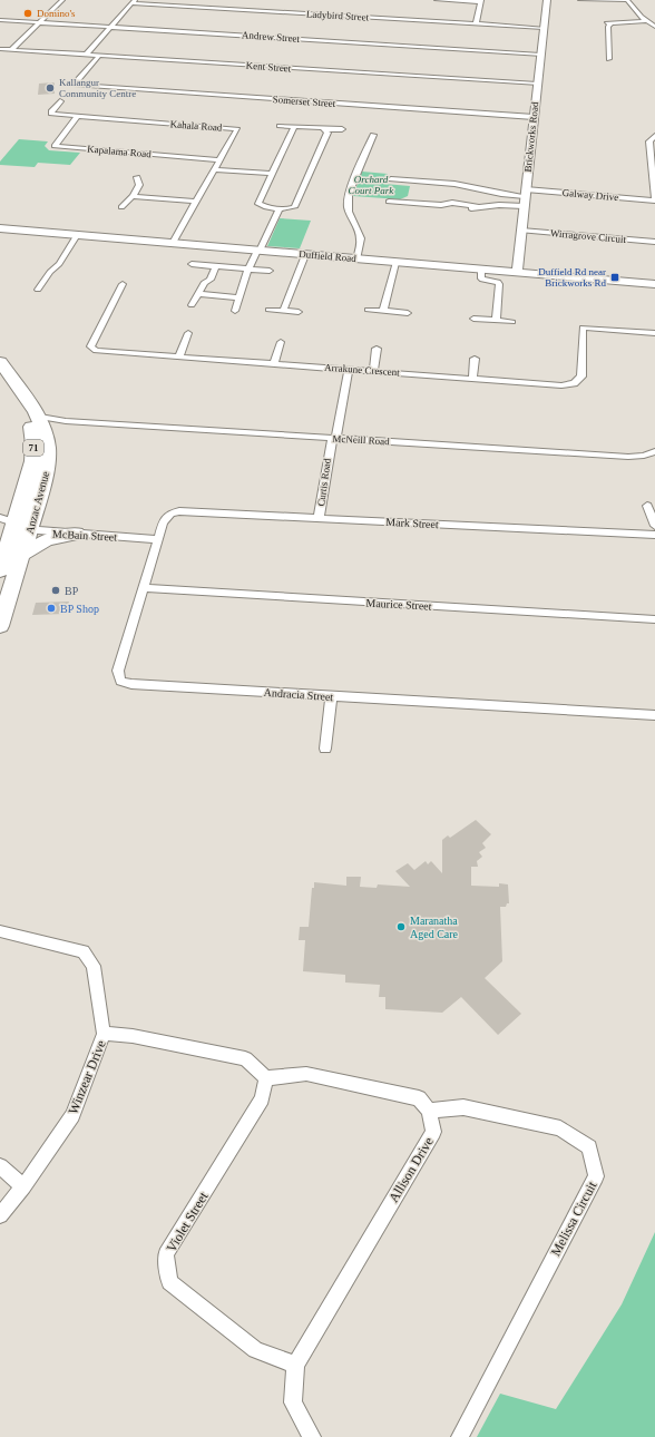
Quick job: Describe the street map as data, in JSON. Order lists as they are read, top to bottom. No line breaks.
{"streets":{"highway":["71","Anzac Avenue"],"street":["Ladybird Street","Andrew Street","Kent Street","Somerset Street","Kahala Road","Brickworks Road","Kapalama Road","Galway Drive","Wirragrove Circuit","Duffield Road","Arrakune Crescent","McNeill Road","Curtis Road","Mark Street","McBain Street","Maurice Street","Andracia Street","Winzear Drive","Allison Drive","Melissa Circuit","Violet Street"]},"crossings":[["Ladybird Street","Brickworks Road"],["Andrew Street","Brickworks Road"],["Kent Street","Somerset Street"],["Kent Street","Brickworks Road"],["Somerset Street","Brickworks Road"],["Kahala Road","Kapalama Road"],["Kahala Road","Duffield Road"],["Brickworks Road","Galway Drive"],["Brickworks Road","Wirragrove Circuit"],["Brickworks Road","Duffield Road"],["Arrakune Crescent","Curtis Road"],["McNeill Road","Curtis Road"],["McNeill Road","Anzac Avenue"],["Curtis Road","Mark Street"],["Anzac Avenue","McBain Street"],["Mark Street","Andracia Street"],["McBain Street","Andracia Street"],["Maurice Street","Andracia Street"],["Allison Drive","Melissa Circuit"],["Allison Drive","Violet Street"]],"parks":["Orchard Court Park"],"places":{"other":["Domino's","Kallangur Community Centre","BP","BP Shop","Maranatha Aged Care"],"transit":["Duffield Rd near Brickworks Rd"]}}
